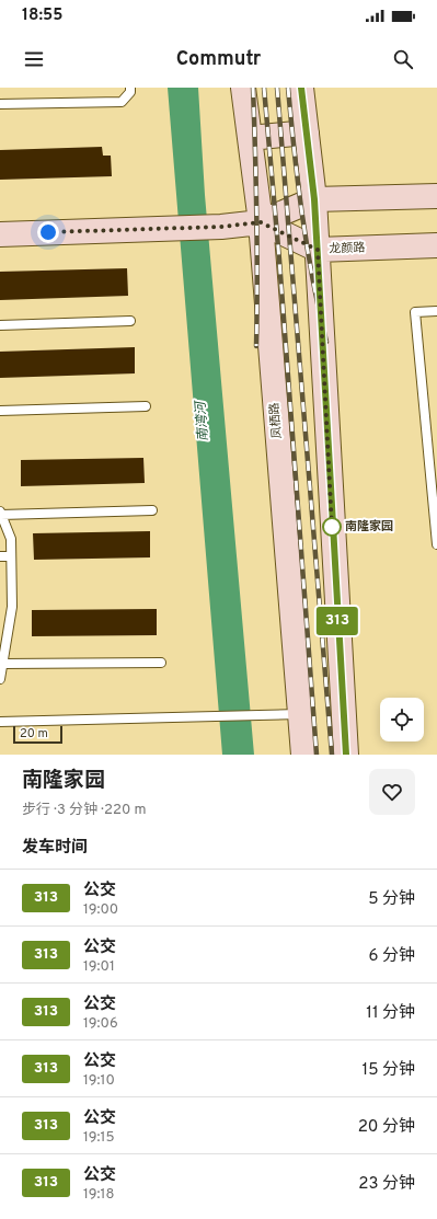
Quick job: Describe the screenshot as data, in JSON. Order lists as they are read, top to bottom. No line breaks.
{"streets":{"main road":["龙颜路","凤栖路"]},"crossings":[["龙颜路","凤栖路"]],"water":["南湾河"],"places":["南隆家园"],"lines":["bus line 313"],"scale_bar":"20 m","page":{"status":"18:55","header":"Commutr","on_map":"313","scale":"20 m","heading":[["南隆家园","步行 · 3 分钟 · 220 m"],"发车时间"],"list":[{"mark":"313","name":"公交","note":"19:00","value":"5 分钟"},{"mark":"313","name":"公交","note":"19:01","value":"6 分钟"},{"mark":"313","name":"公交","note":"19:06","value":"11 分钟"},{"mark":"313","name":"公交","note":"19:10","value":"15 分钟"},{"mark":"313","name":"公交","note":"19:15","value":"20 分钟"},{"mark":"313","name":"公交","note":"19:18","value":"23 分钟"}]}}
